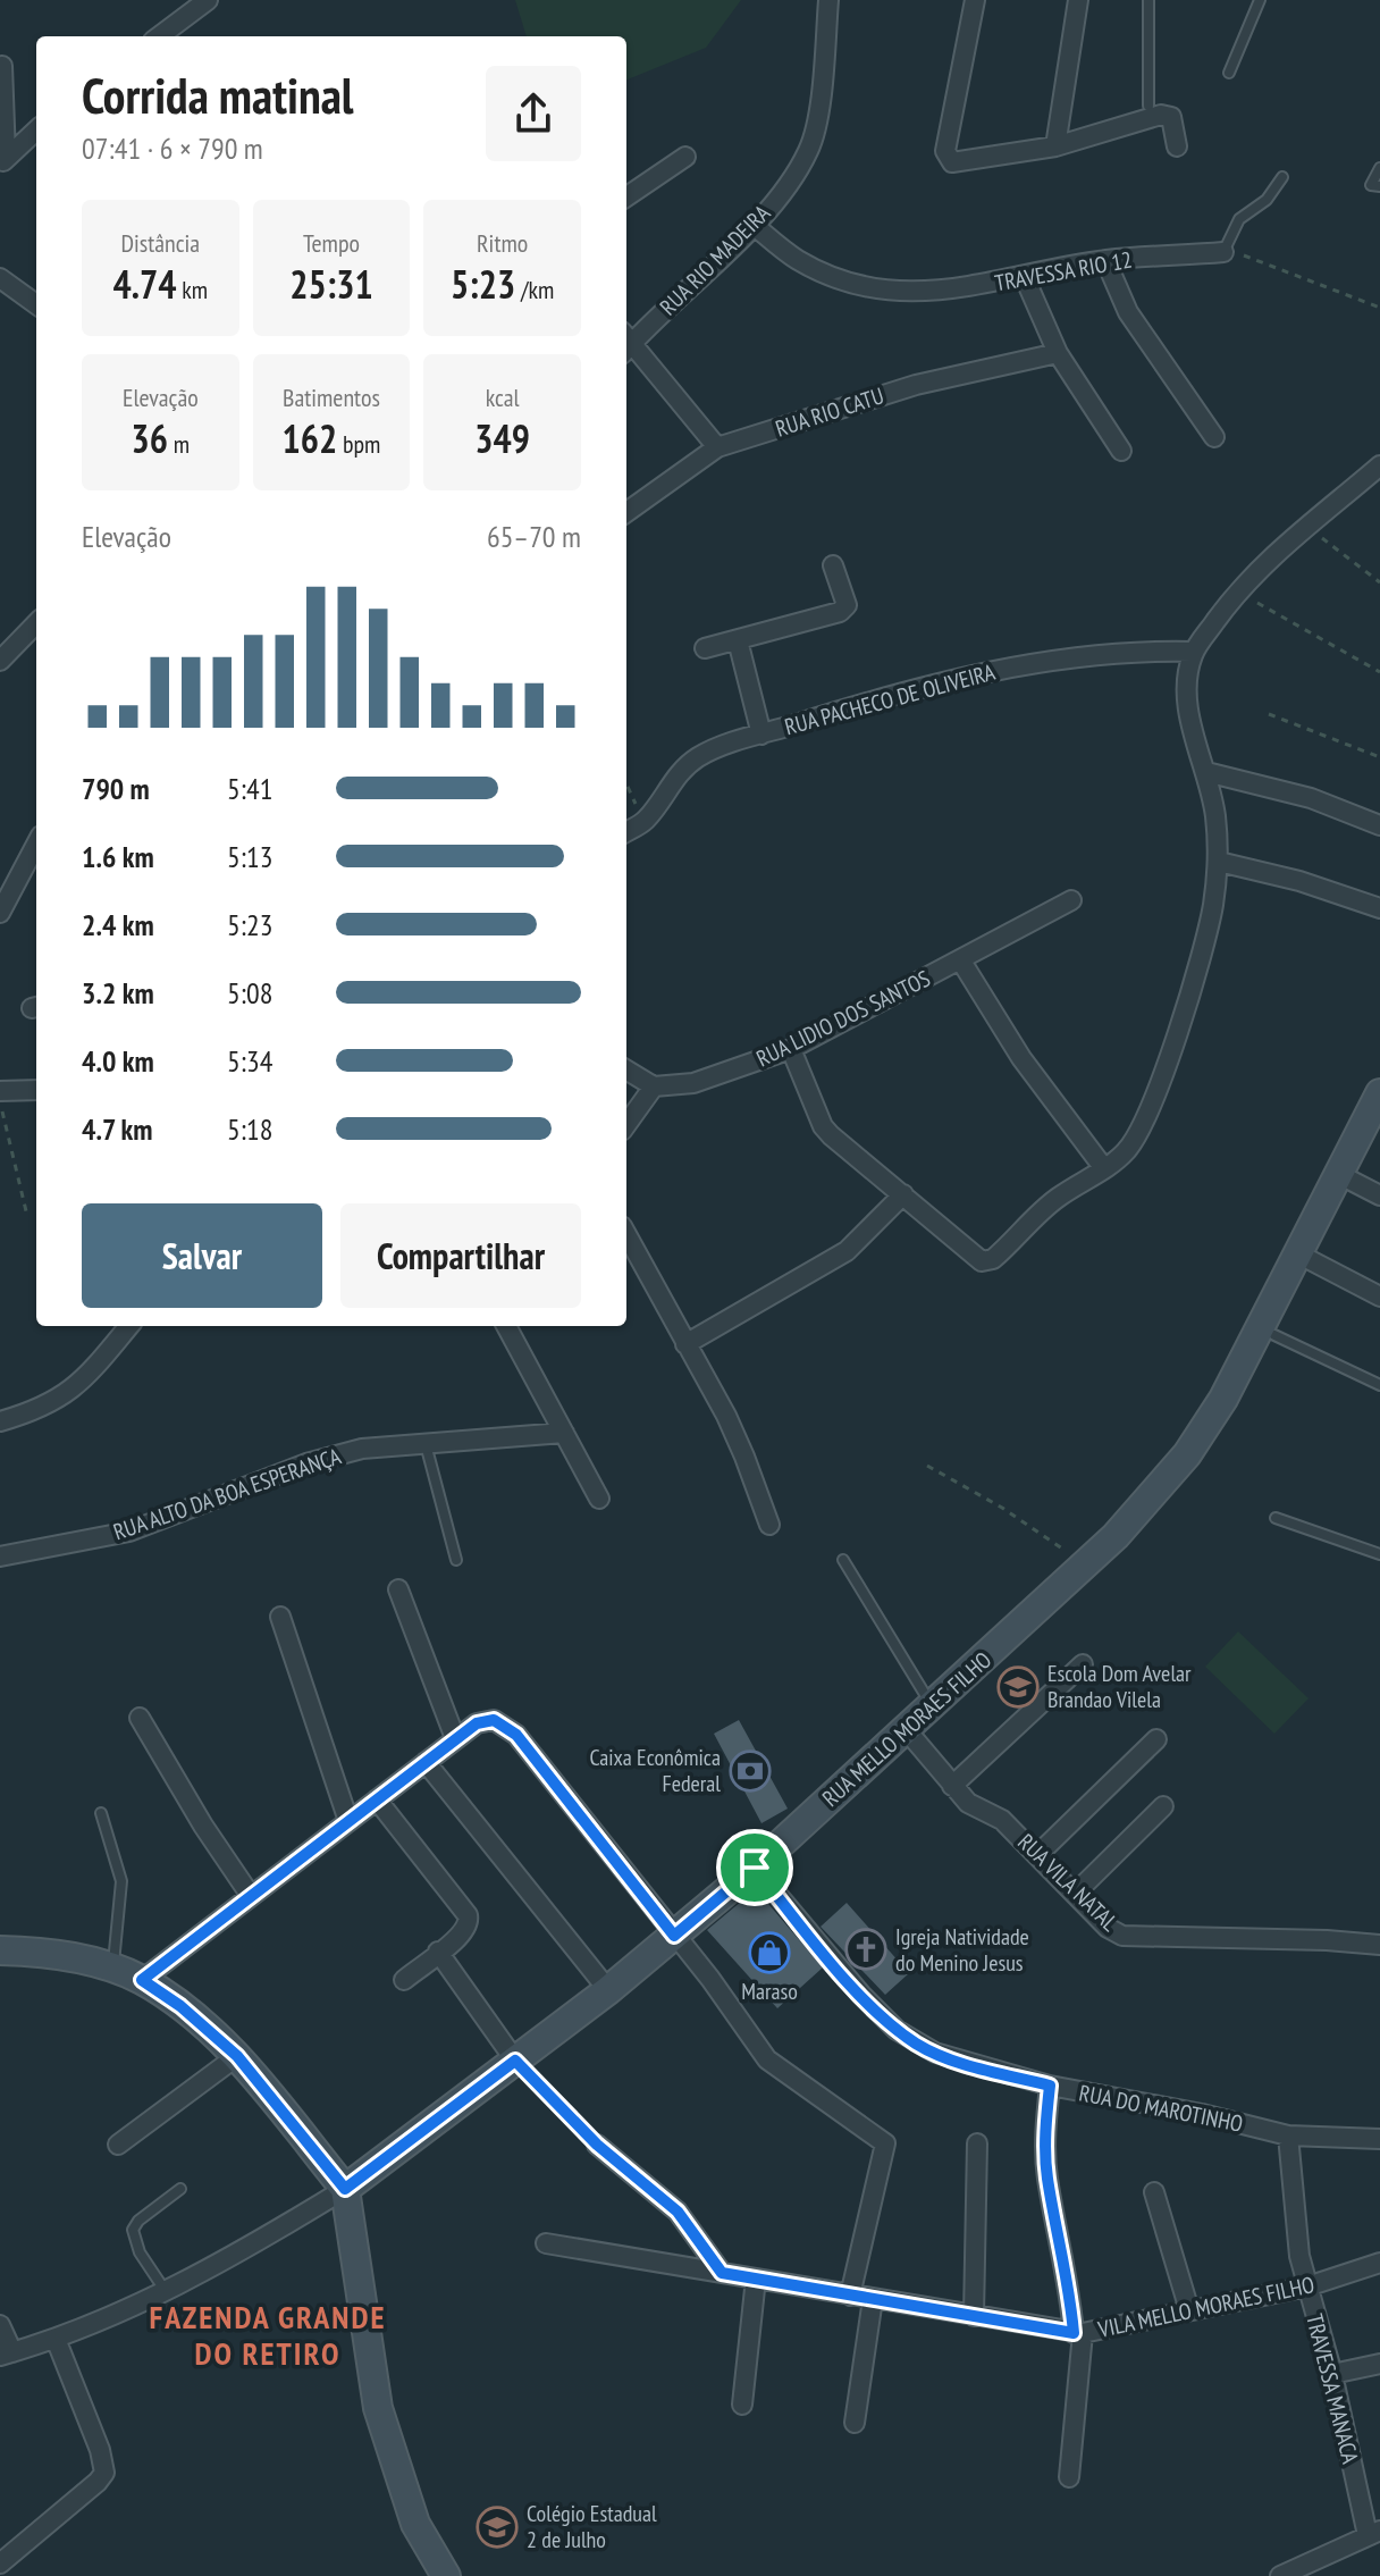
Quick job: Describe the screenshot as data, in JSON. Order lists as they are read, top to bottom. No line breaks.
{"streets":{"main road":["RUA MELLO MORAES FILHO"],"street":["RUA RIO MADEIRA","TRAVESSA RIO 12","RUA RIO CATU","RUA PACHECO DE OLIVEIRA","RUA LIDIO DOS SANTOS","RUA ALTO DA BOA ESPERANÇA","RUA VILA NATAL","RUA DO MAROTINHO","VILA MELLO MORAES FILHO","TRAVESSA MANACA"]},"crossings":[["RUA RIO MADEIRA","TRAVESSA RIO 12"],["RUA MELLO MORAES FILHO","RUA VILA NATAL"],["RUA MELLO MORAES FILHO","RUA DO MAROTINHO"],["RUA DO MAROTINHO","TRAVESSA MANACA"],["VILA MELLO MORAES FILHO","TRAVESSA MANACA"]],"districts":["FAZENDA GRANDE DO RETIRO"],"places":{"school or university":["Escola Dom Avelar Brandao Vilela","Colégio Estadual 2 de Julho"],"bank":["Caixa Econômica Federal"],"church":["Igreja Natividade do Menino Jesus"],"shop":["Maraso"]},"page":{"heading":["Corrida matinal","07:41 · 6 × 790 m"],"stats":[["Distância","4.74 km"],["Tempo","25:31"],["Ritmo","5:23 /km"],["Elevação","36 m"],["Batimentos","162 bpm"],["kcal","349"]],"chart":["Elevação","65–70 m"],"list":[{"name":"790 m","note":"5:41"},{"name":"1.6 km","note":"5:13"},{"name":"2.4 km","note":"5:23"},{"name":"3.2 km","note":"5:08"},{"name":"4.0 km","note":"5:34"},{"name":"4.7 km","note":"5:18"}],"buttons":["Salvar","Compartilhar"]}}
